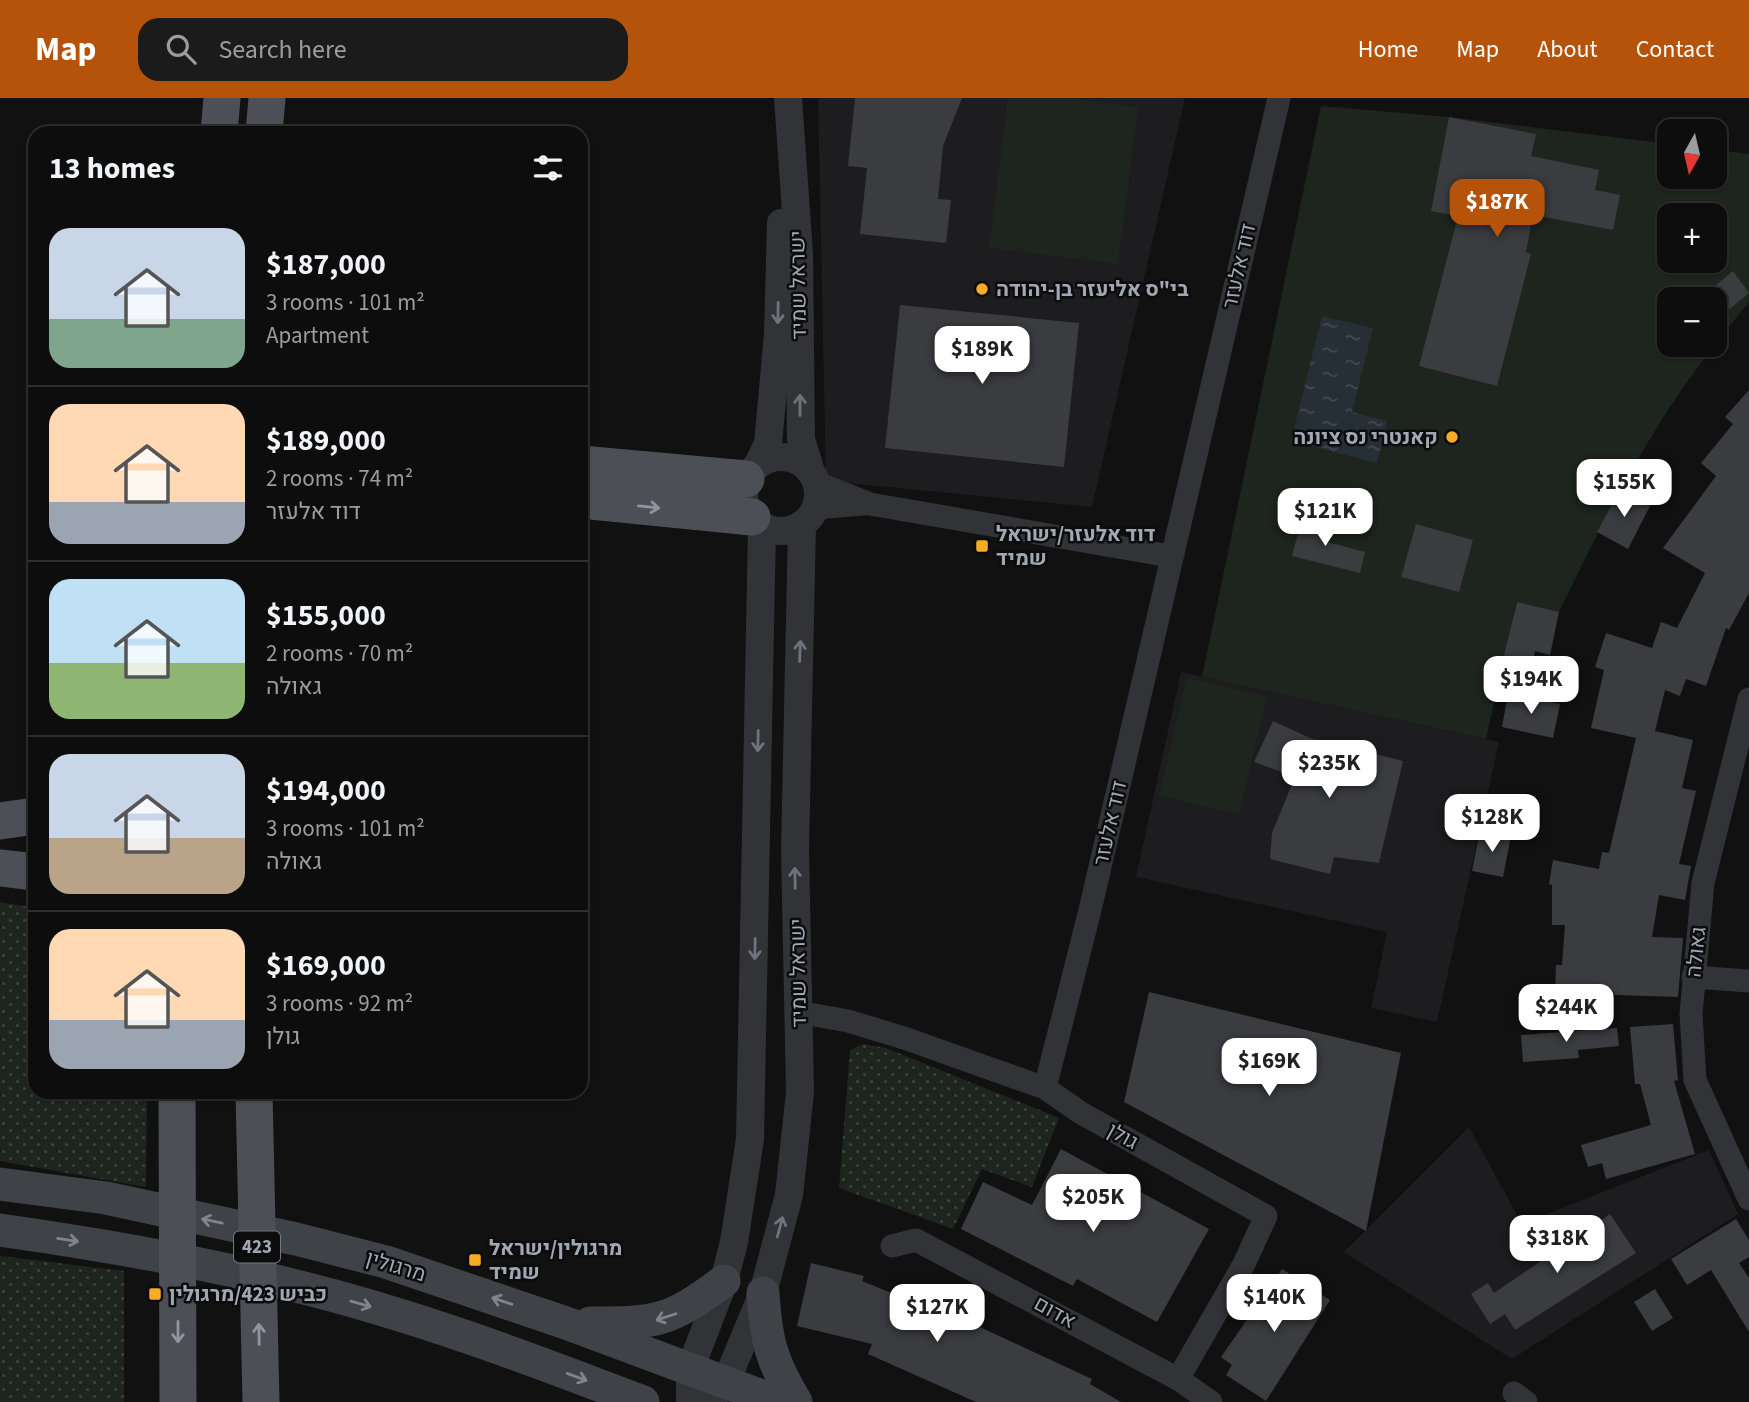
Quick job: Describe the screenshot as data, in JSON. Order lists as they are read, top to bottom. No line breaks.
{"streets":{"main road":["423","מרגולין"],"street":["דוד אלעזר","ישראל שמיד","גאולה","גולן","אדום"]},"crossings":[["דוד אלעזר","גולן"],["ישראל שמיד","גולן"],["ישראל שמיד","מרגולין"],["גולן","אדום"]],"places":{"other":["בי\"ס אליעזר בן-יהודה","קאנטרי נס ציונה"],"transit":["דוד אלעזר/ישראל שמיד","מרגולין/ישראל שמיד","כביש 423/מרגולין"]},"north":"bottom","page":{"header":"Map","search":"Search here","nav":["Home","Map","About","Contact"],"map_buttons":["+","−"],"heading":"13 homes","price":["$187K","$189K","$155K","$121K","$194K","$235K","$128K","$244K","$169K","$205K","$318K","$140K","$127K"],"list":[{"name":"$187,000","note":"3 rooms · 101 m² · Apartment"},{"name":"$189,000","note":"2 rooms · 74 m² · דוד אלעזר"},{"name":"$155,000","note":"2 rooms · 70 m² · גאולה"},{"name":"$194,000","note":"3 rooms · 101 m² · גאולה"},{"name":"$169,000","note":"3 rooms · 92 m² · גולן"}]}}
